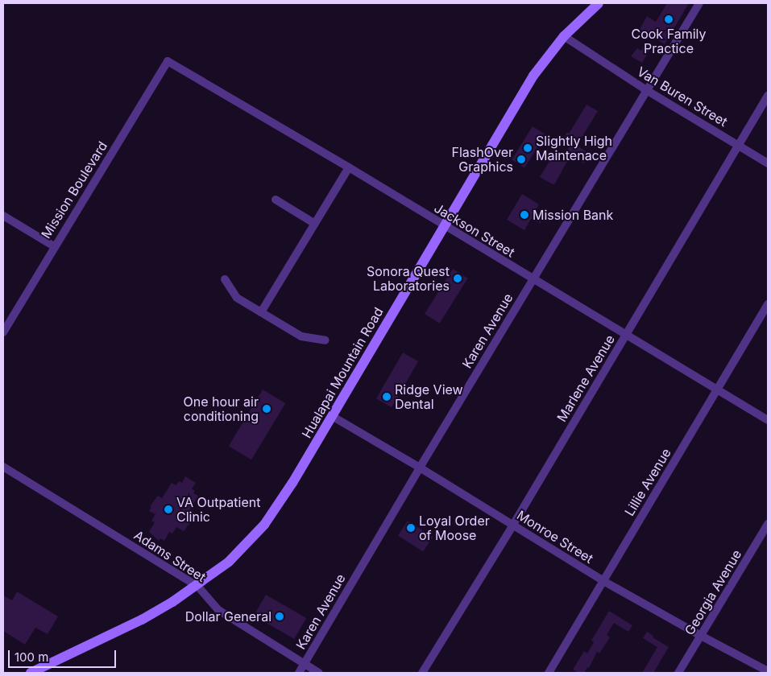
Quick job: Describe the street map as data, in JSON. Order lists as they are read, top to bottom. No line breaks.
{"streets":{"main road":["Hualapai Mountain Road"],"street":["Van Buren Street","Mission Boulevard","Jackson Street","Karen Avenue","Marlene Avenue","Lillie Avenue","Monroe Street","Adams Street","Georgia Avenue"]},"crossings":[["Van Buren Street","Karen Avenue"],["Van Buren Street","Hualapai Mountain Road"],["Van Buren Street","Marlene Avenue"],["Mission Boulevard","Jackson Street"],["Jackson Street","Karen Avenue"],["Jackson Street","Hualapai Mountain Road"],["Jackson Street","Marlene Avenue"],["Jackson Street","Lillie Avenue"],["Karen Avenue","Monroe Street"],["Karen Avenue","Adams Street"],["Hualapai Mountain Road","Monroe Street"],["Hualapai Mountain Road","Adams Street"],["Marlene Avenue","Monroe Street"],["Lillie Avenue","Monroe Street"],["Monroe Street","Georgia Avenue"]],"places":["Cook Family Practice","Slightly High Maintenace","FlashOver Graphics","Mission Bank","Sonora Quest Laboratories","Ridge View Dental","One hour air conditioning","VA Outpatient Clinic","Loyal Order of Moose","Dollar General"],"scale_bar":"100 m"}
